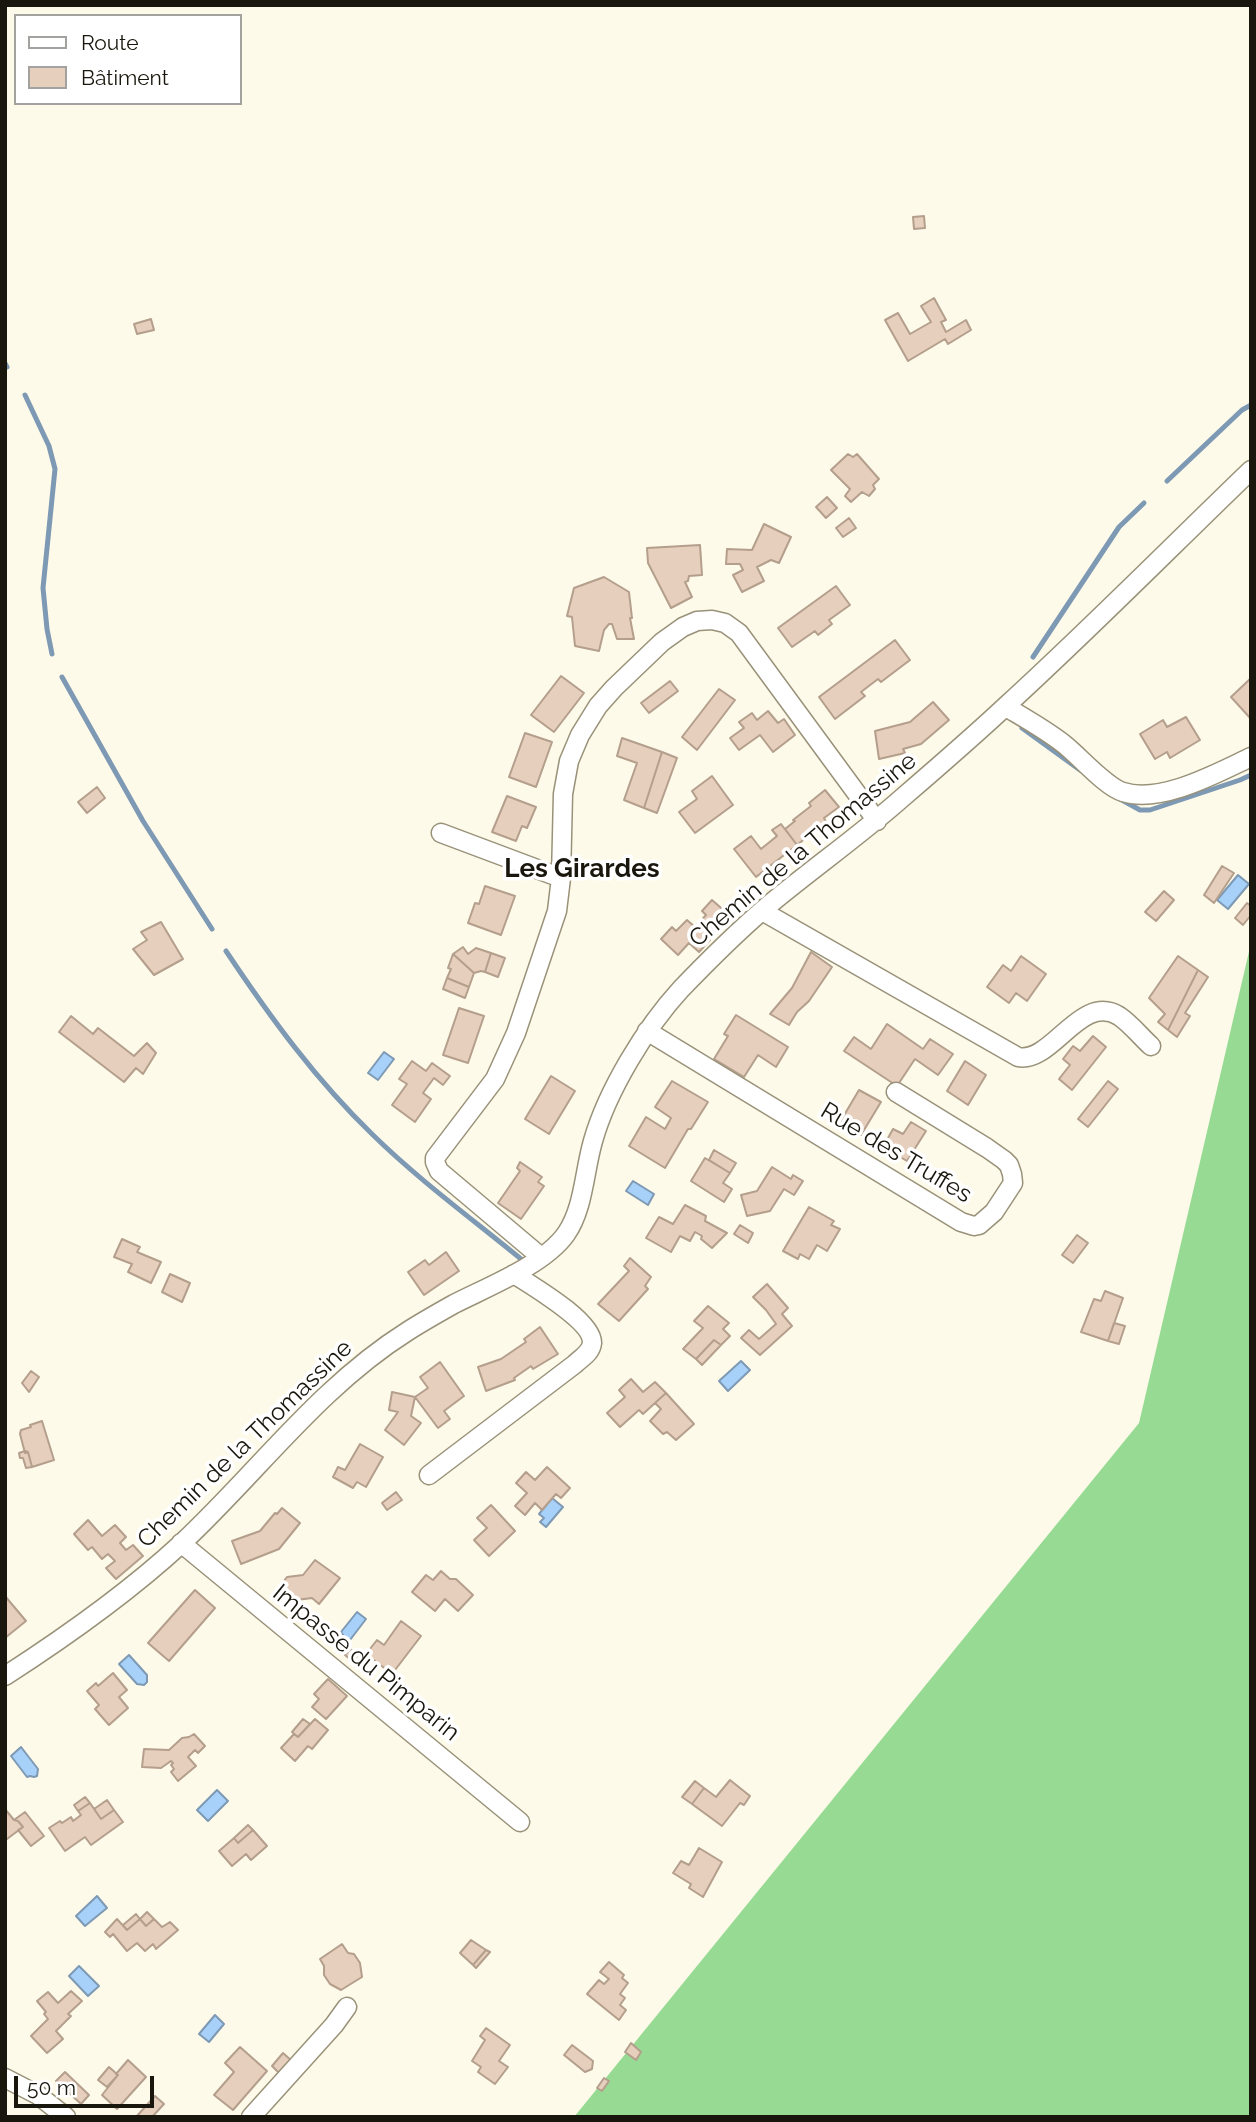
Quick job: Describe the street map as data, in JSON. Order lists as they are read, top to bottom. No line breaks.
{"streets":{"street":["Chemin de la Thomassine","Rue des Truffes","Impasse du Pimparin"]},"crossings":[["Chemin de la Thomassine","Rue des Truffes"],["Chemin de la Thomassine","Impasse du Pimparin"]],"districts":["Les Girardes"],"legend":["Route","Bâtiment"],"scale_bar":"50 m"}
